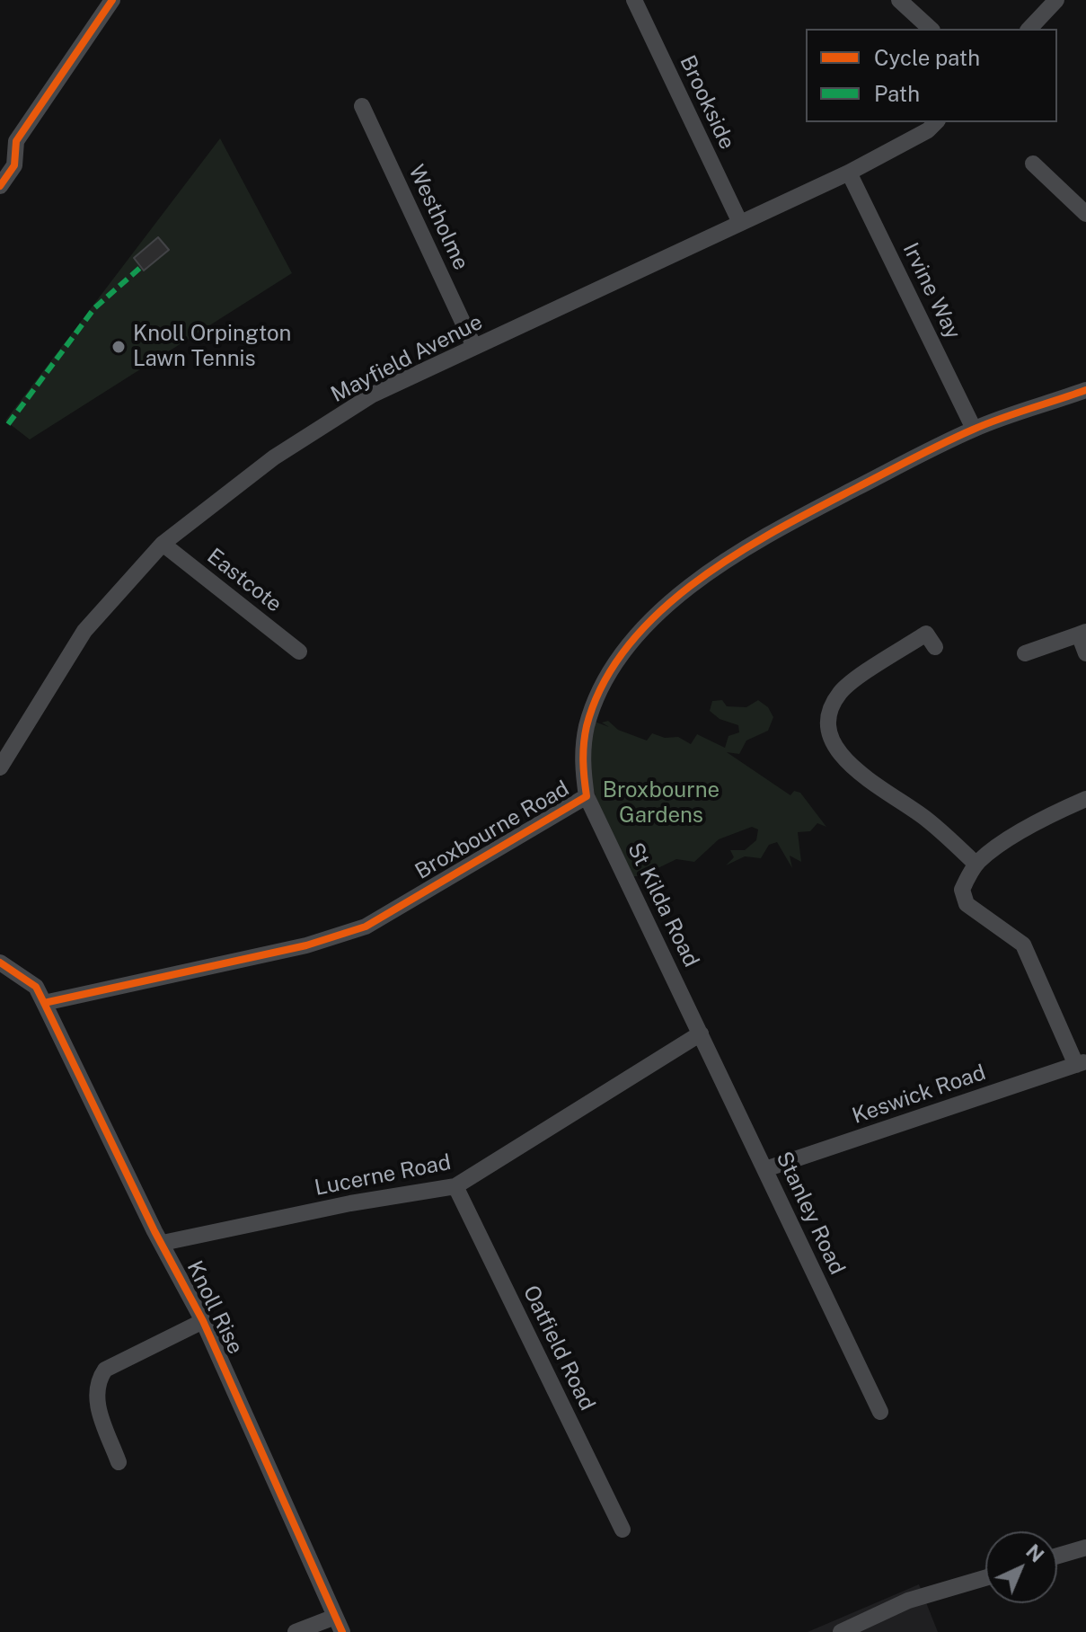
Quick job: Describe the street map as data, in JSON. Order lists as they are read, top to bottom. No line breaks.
{"streets":{"street":["Brookside","Westholme","Irvine Way","Mayfield Avenue","Eastcote","Broxbourne Road","St Kilda Road","Keswick Road","Lucerne Road","Stanley Road","Knoll Rise","Oatfield Road"]},"crossings":[["Brookside","Mayfield Avenue"],["Westholme","Mayfield Avenue"],["Irvine Way","Mayfield Avenue"],["Irvine Way","Broxbourne Road"],["Mayfield Avenue","Eastcote"],["Broxbourne Road","St Kilda Road"],["Broxbourne Road","Knoll Rise"],["St Kilda Road","Lucerne Road"],["St Kilda Road","Stanley Road"],["Keswick Road","Stanley Road"],["Lucerne Road","Stanley Road"],["Lucerne Road","Knoll Rise"],["Lucerne Road","Oatfield Road"]],"parks":["Broxbourne Gardens"],"places":["Knoll Orpington Lawn Tennis"],"legend":["Cycle path","Path"],"north":"top right"}
